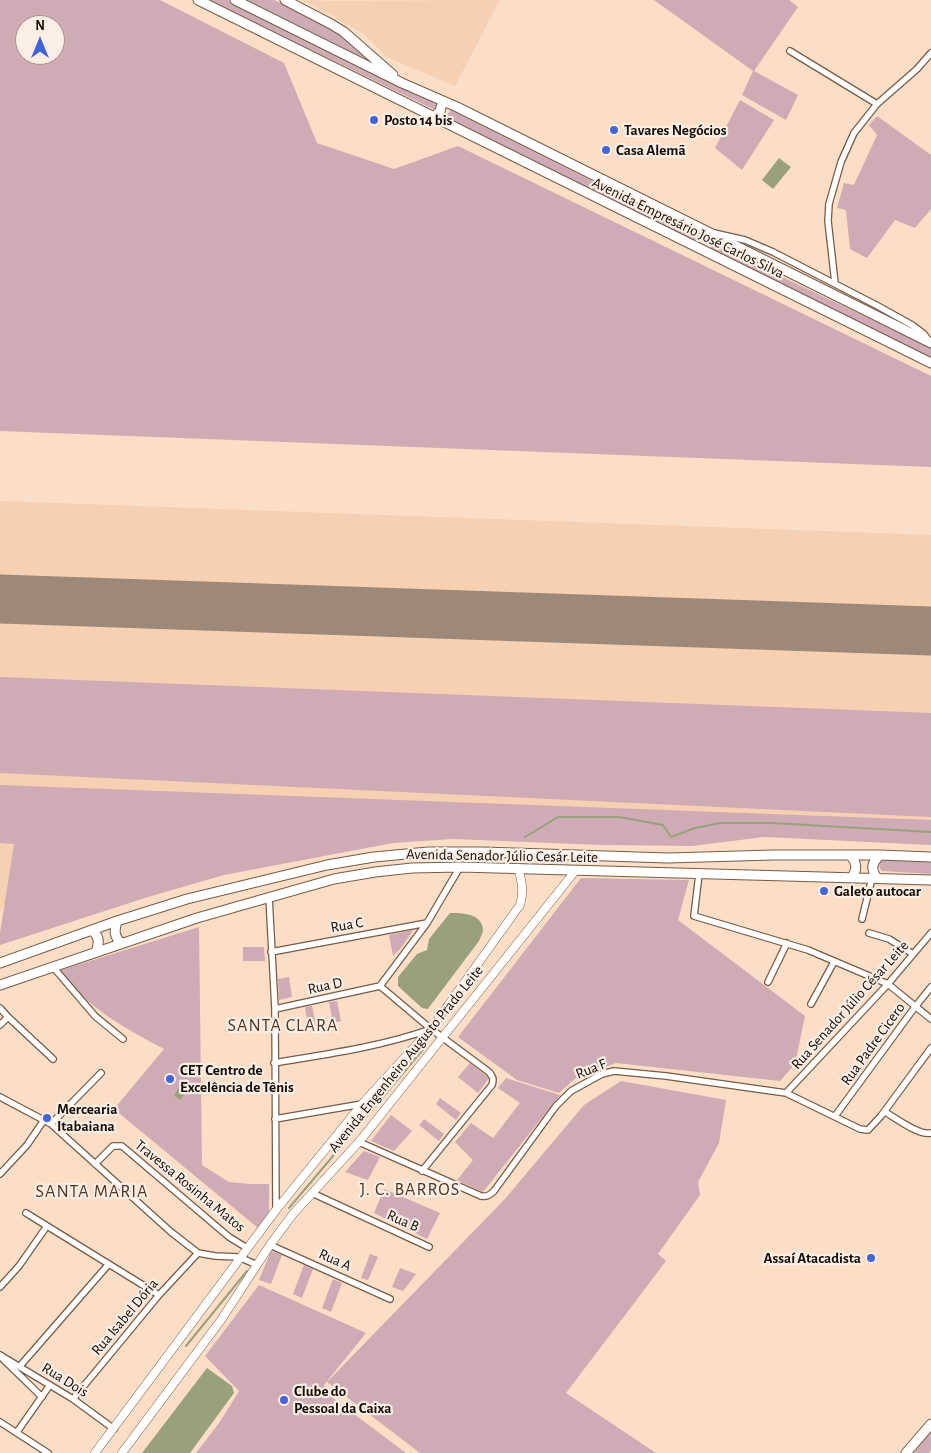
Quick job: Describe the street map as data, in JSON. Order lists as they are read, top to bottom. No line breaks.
{"streets":{"main road":["Avenida Empresário José Carlos Silva","Avenida Senador Júlio Cesár Leite"],"street":["Rua C","Rua D","Rua Senador Júlio César Leite","Rua Padre Cicero","Avenida Engenheiro Augusto Prado Leite","Rua F","Travessa Rosinha Matos","Rua B","Rua A","Rua Isabel Dória","Rua Dois"]},"crossings":[["Avenida Senador Júlio Cesár Leite","Avenida Engenheiro Augusto Prado Leite"],["Rua Senador Júlio César Leite","Rua F"],["Rua Padre Cicero","Rua F"],["Avenida Engenheiro Augusto Prado Leite","Travessa Rosinha Matos"],["Avenida Engenheiro Augusto Prado Leite","Rua B"],["Avenida Engenheiro Augusto Prado Leite","Rua A"],["Avenida Engenheiro Augusto Prado Leite","Rua Dois"],["Rua Isabel Dória","Rua Dois"]],"districts":["SANTA CLARA","J. C. BARROS","SANTA MARIA"],"places":["Posto 14 bis","Tavares Negócios","Casa Alemã","Galeto autocar","CET Centro de Excelência de Tênis","Mercearia Itabaiana","Assaí Atacadista","Clube do Pessoal da Caixa"],"north":"top"}
